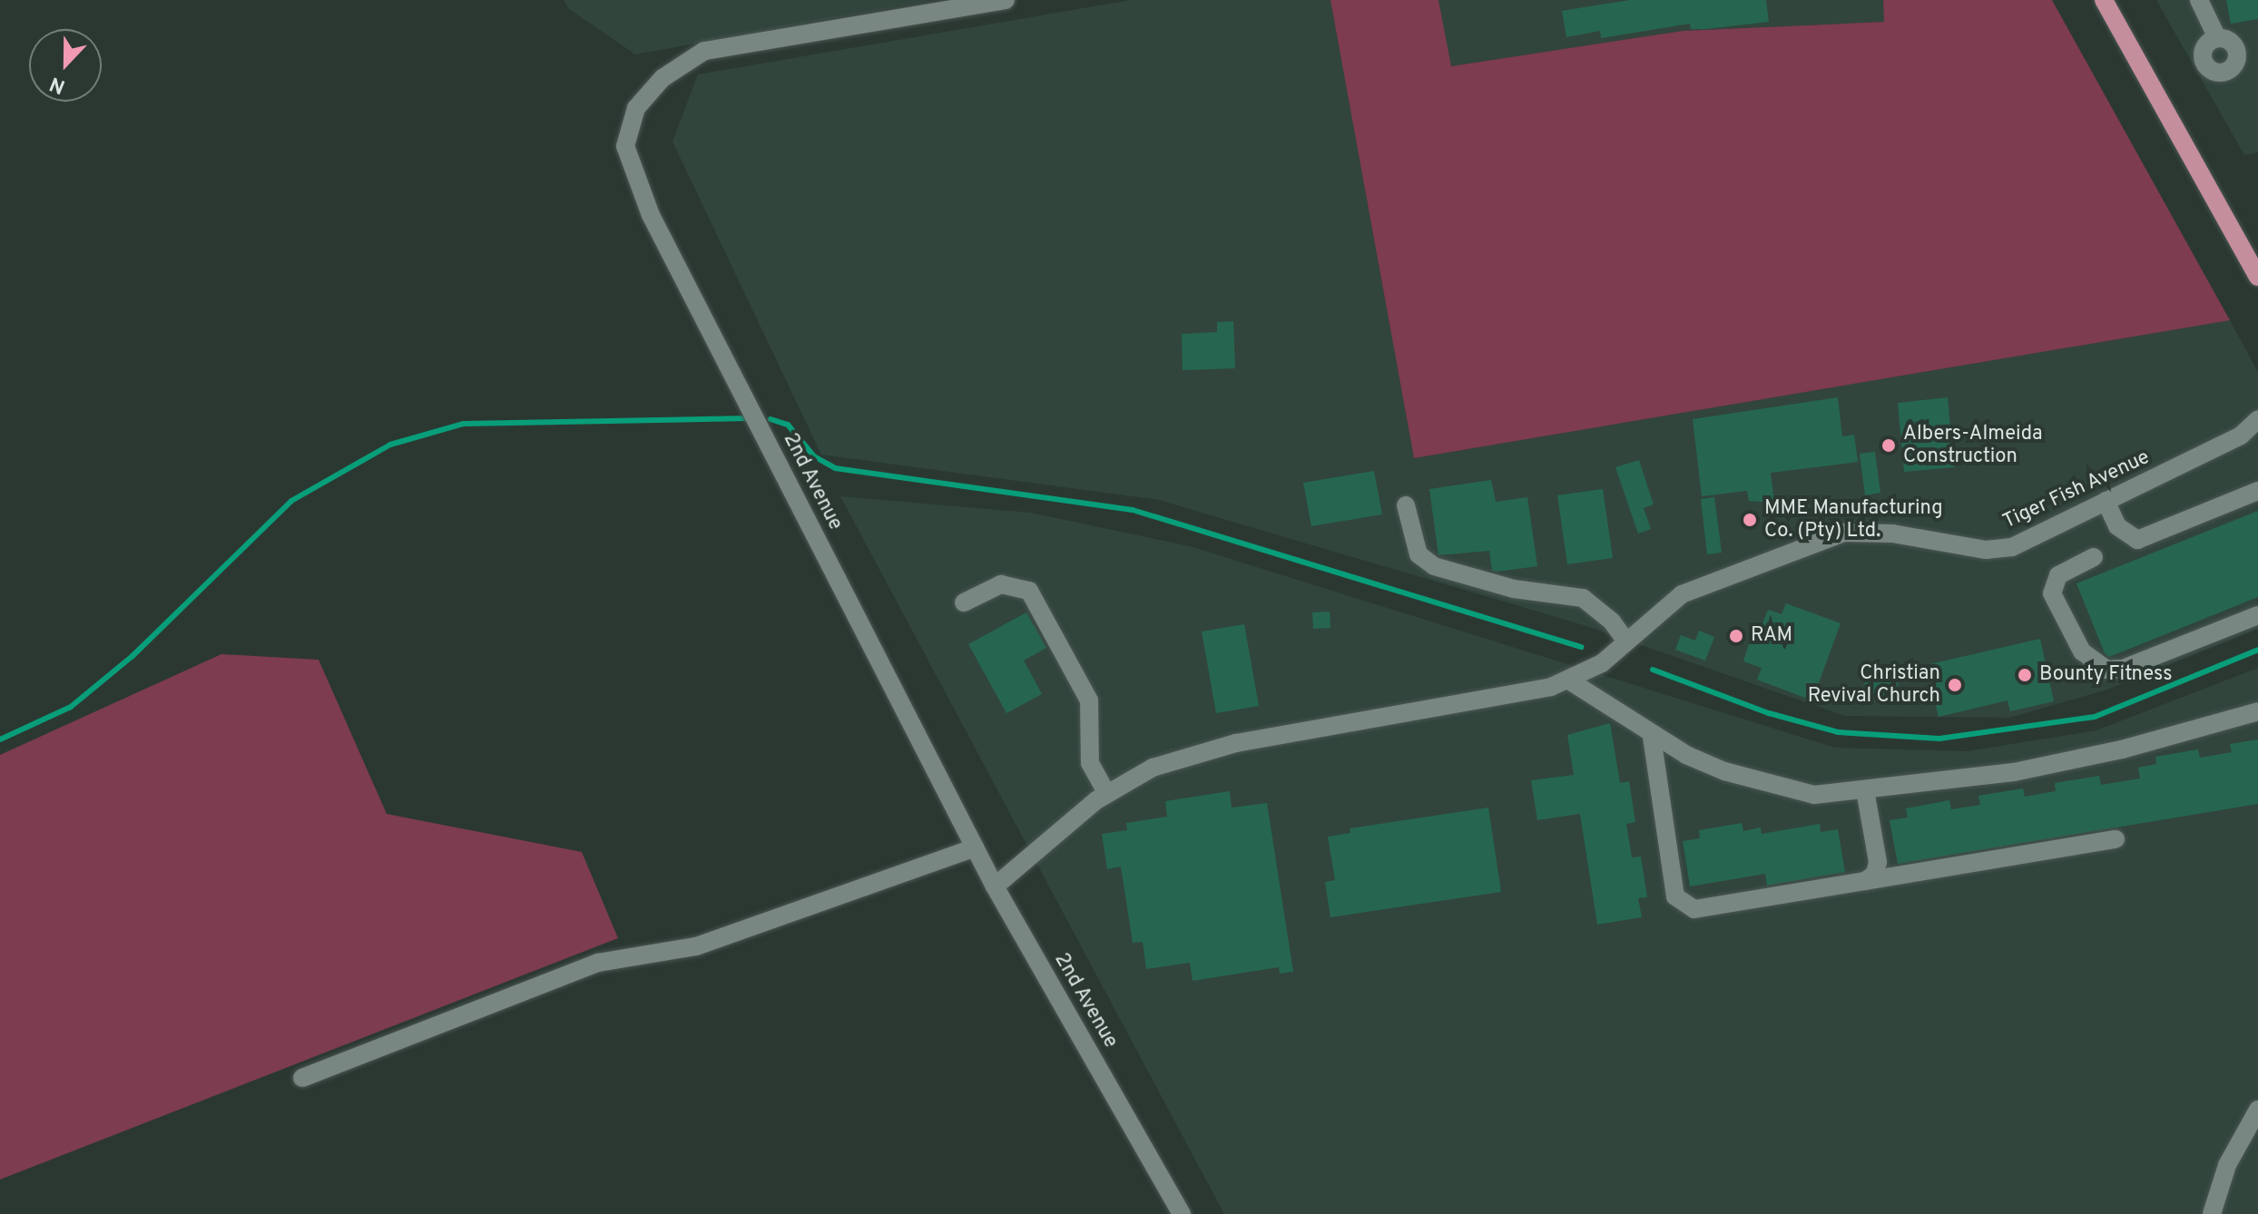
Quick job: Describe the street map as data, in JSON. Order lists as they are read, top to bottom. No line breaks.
{"streets":{"street":["2nd Avenue","Tiger Fish Avenue"]},"crossings":[["2nd Avenue","Tiger Fish Avenue"]],"places":["Albers-Almeida Construction","MME Manufacturing Co. (Pty) Ltd.","RAM","Bounty Fitness","Christian Revival Church"],"north":"bottom"}
